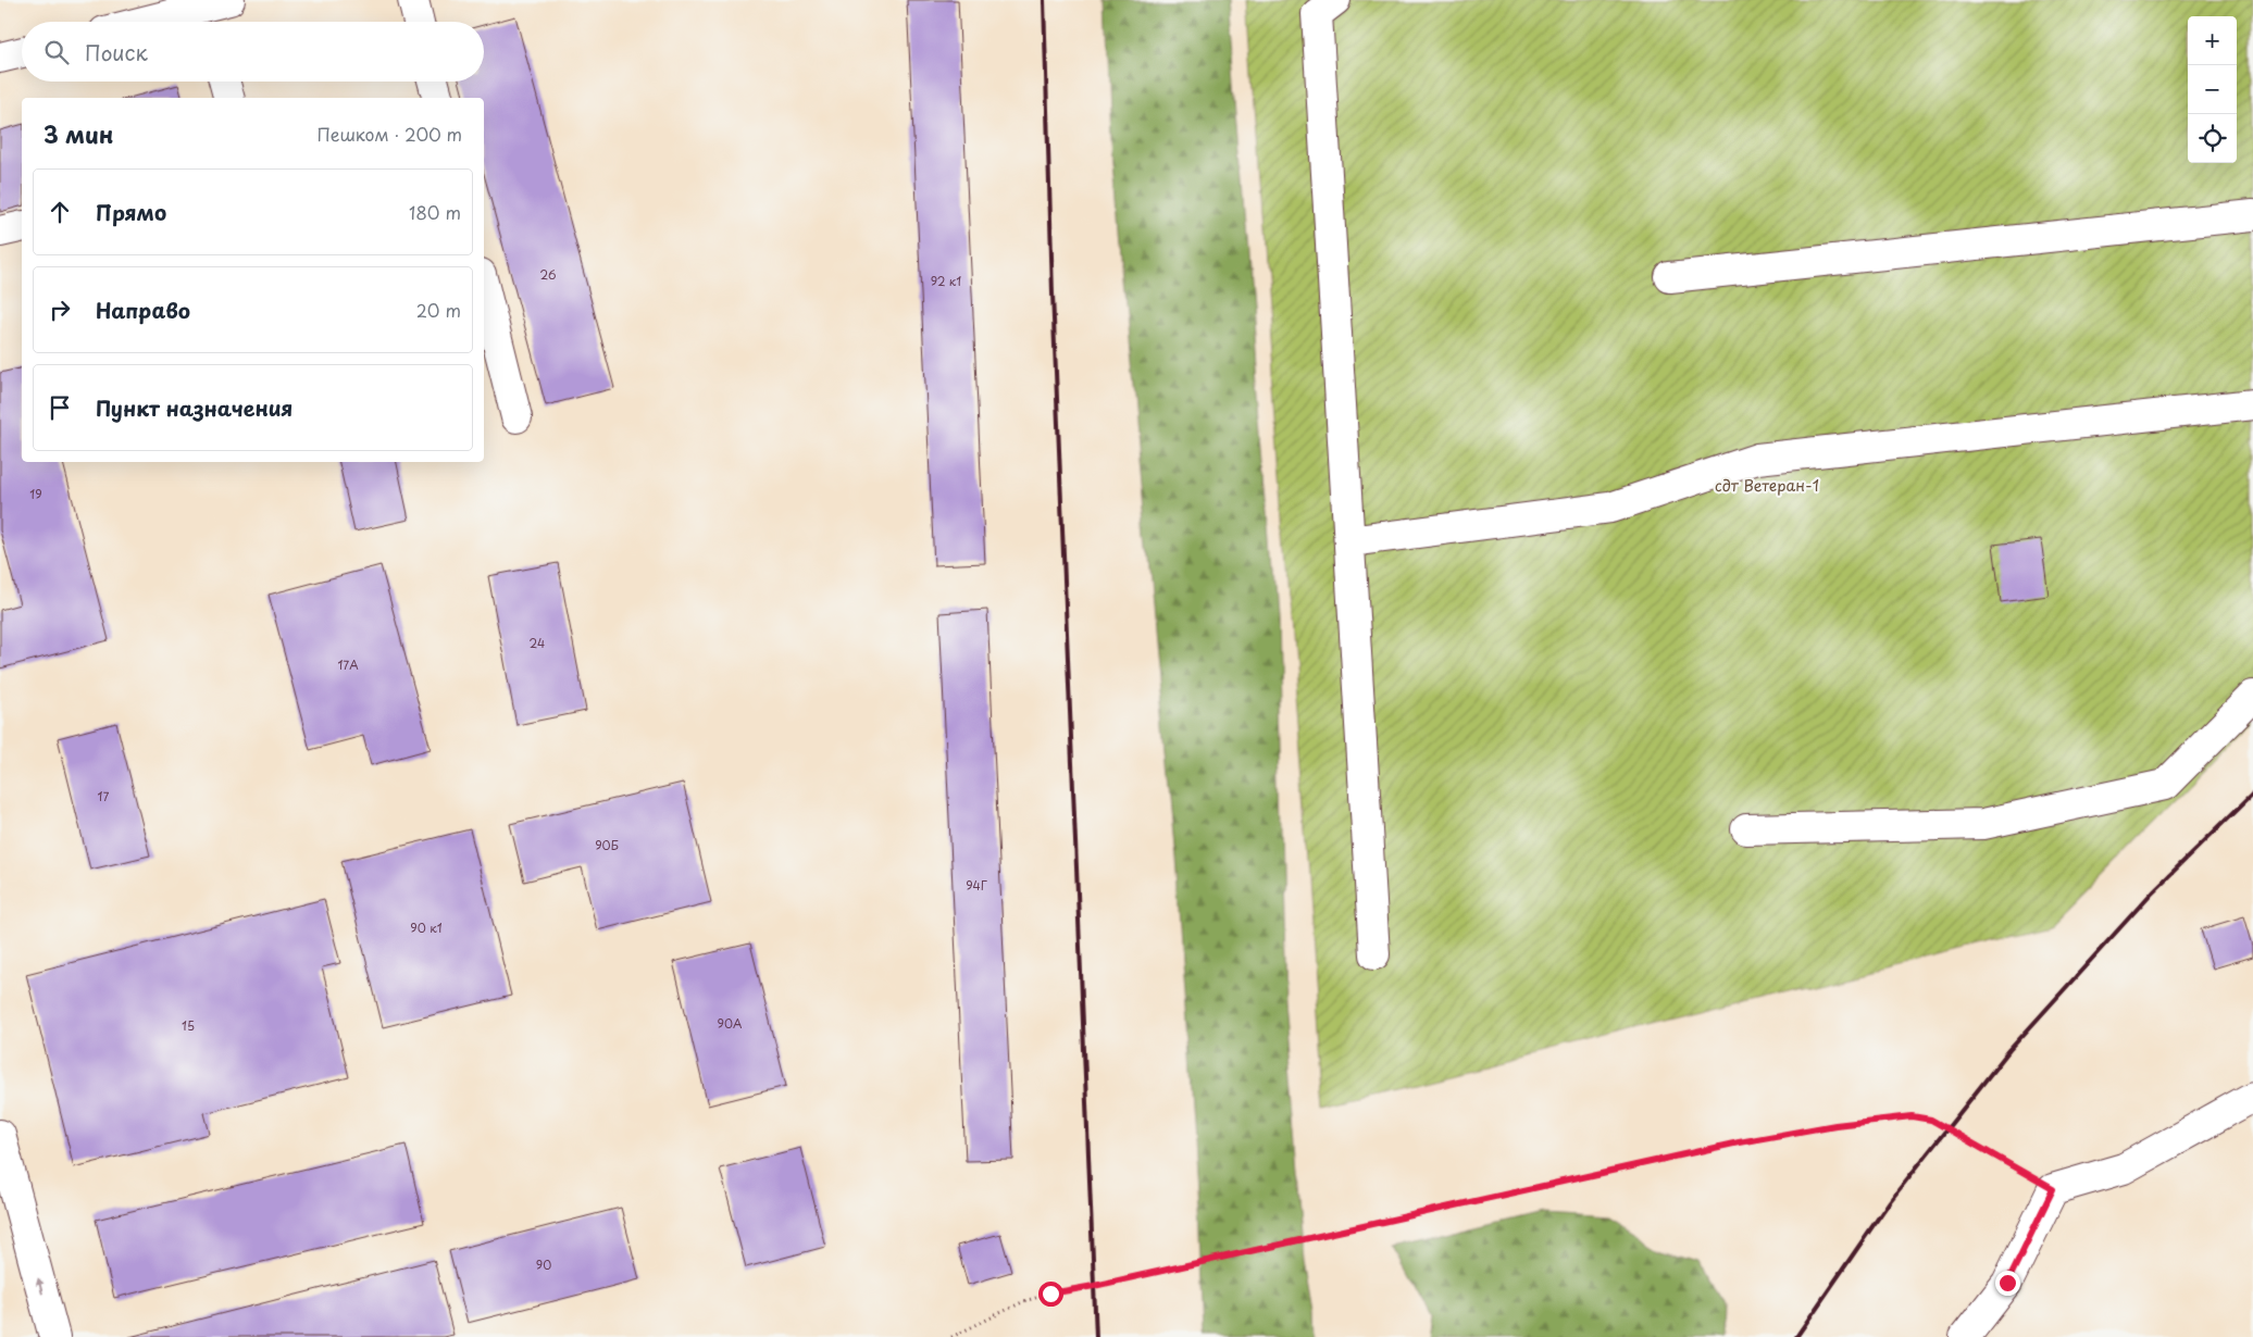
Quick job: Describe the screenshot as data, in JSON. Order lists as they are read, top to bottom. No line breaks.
{"parks":["сдт Ветеран-1"],"house_numbers":["26","92 к1","19","24","17А","17","90Б","94Г","90 к1","90А","15","90"],"page":{"map_buttons":["+","−"],"search":"Поиск","heading":["3 мин","Пешком · 200 m"],"list":[["Прямо","180 m"],["Направо","20 m"],"Пункт назначения"]}}
